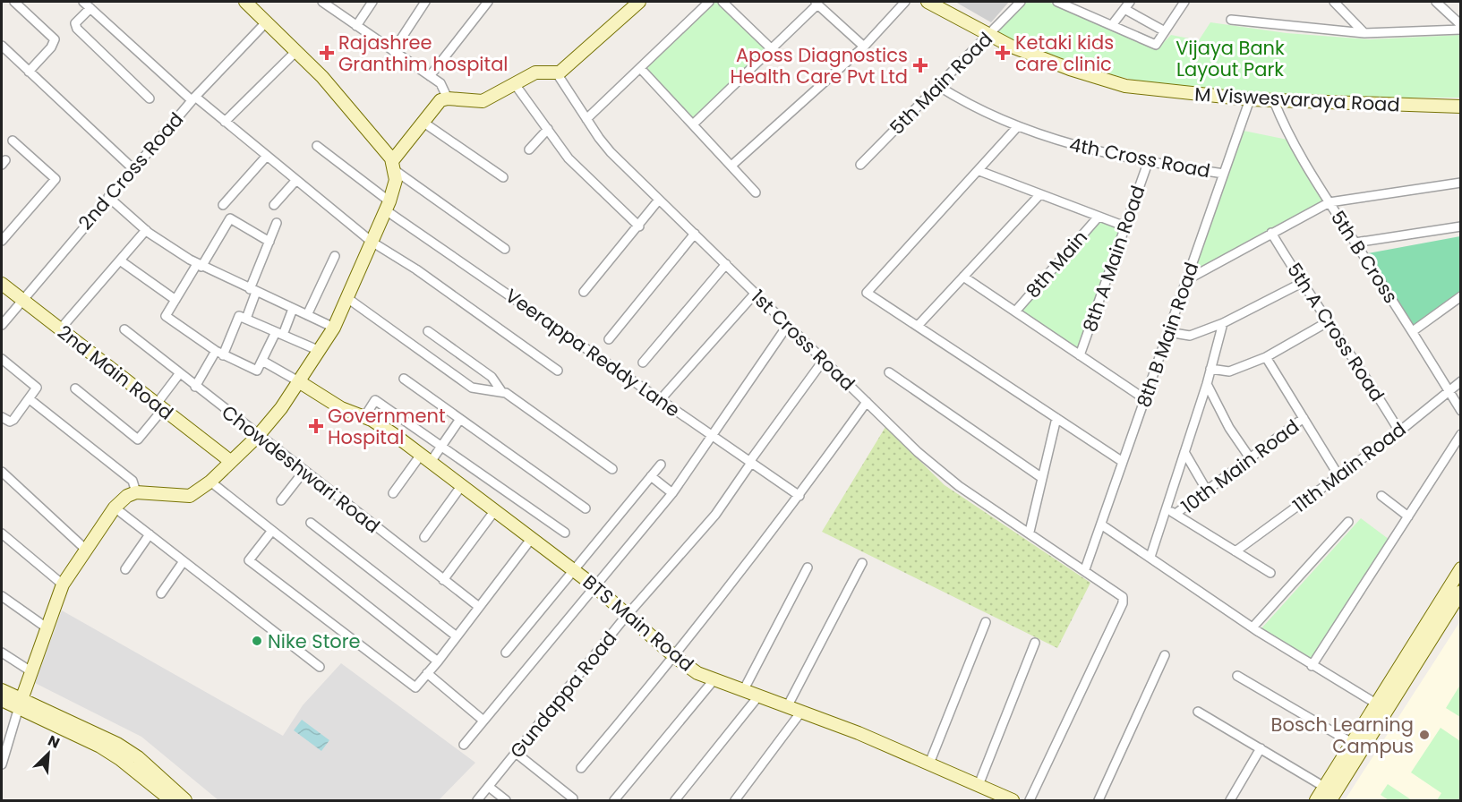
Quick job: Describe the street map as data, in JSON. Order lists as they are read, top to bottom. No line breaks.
{"streets":{"street":["5th Main Road","M Viswesvaraya Road","4th Cross Road","2nd Cross Road","5th B Cross","8th A Main Road","8th Main","5th A Cross Road","8th B Main Road","1st Cross Road","Veerappa Reddy Lane","2nd Main Road","10th Main Road","11th Main Road","Chowdeshwari Road","BTS Main Road","Gundappa Road"]},"crossings":[["5th Main Road","M Viswesvaraya Road"],["5th Main Road","4th Cross Road"],["M Viswesvaraya Road","5th B Cross"],["M Viswesvaraya Road","8th B Main Road"],["4th Cross Road","8th A Main Road"],["4th Cross Road","8th B Main Road"],["2nd Cross Road","2nd Main Road"],["5th B Cross","11th Main Road"],["5th A Cross Road","11th Main Road"],["8th B Main Road","1st Cross Road"],["1st Cross Road","Gundappa Road"],["Veerappa Reddy Lane","Gundappa Road"],["BTS Main Road","Gundappa Road"]],"parks":["Vijaya Bank Layout Park"],"places":{"health":["Rajashree Granthim hospital","Ketaki kids care clinic","Aposs Diagnostics Health Care Pvt Ltd","Government Hospital"],"other":["Nike Store","Bosch Learning Campus"]},"north":"top right"}
